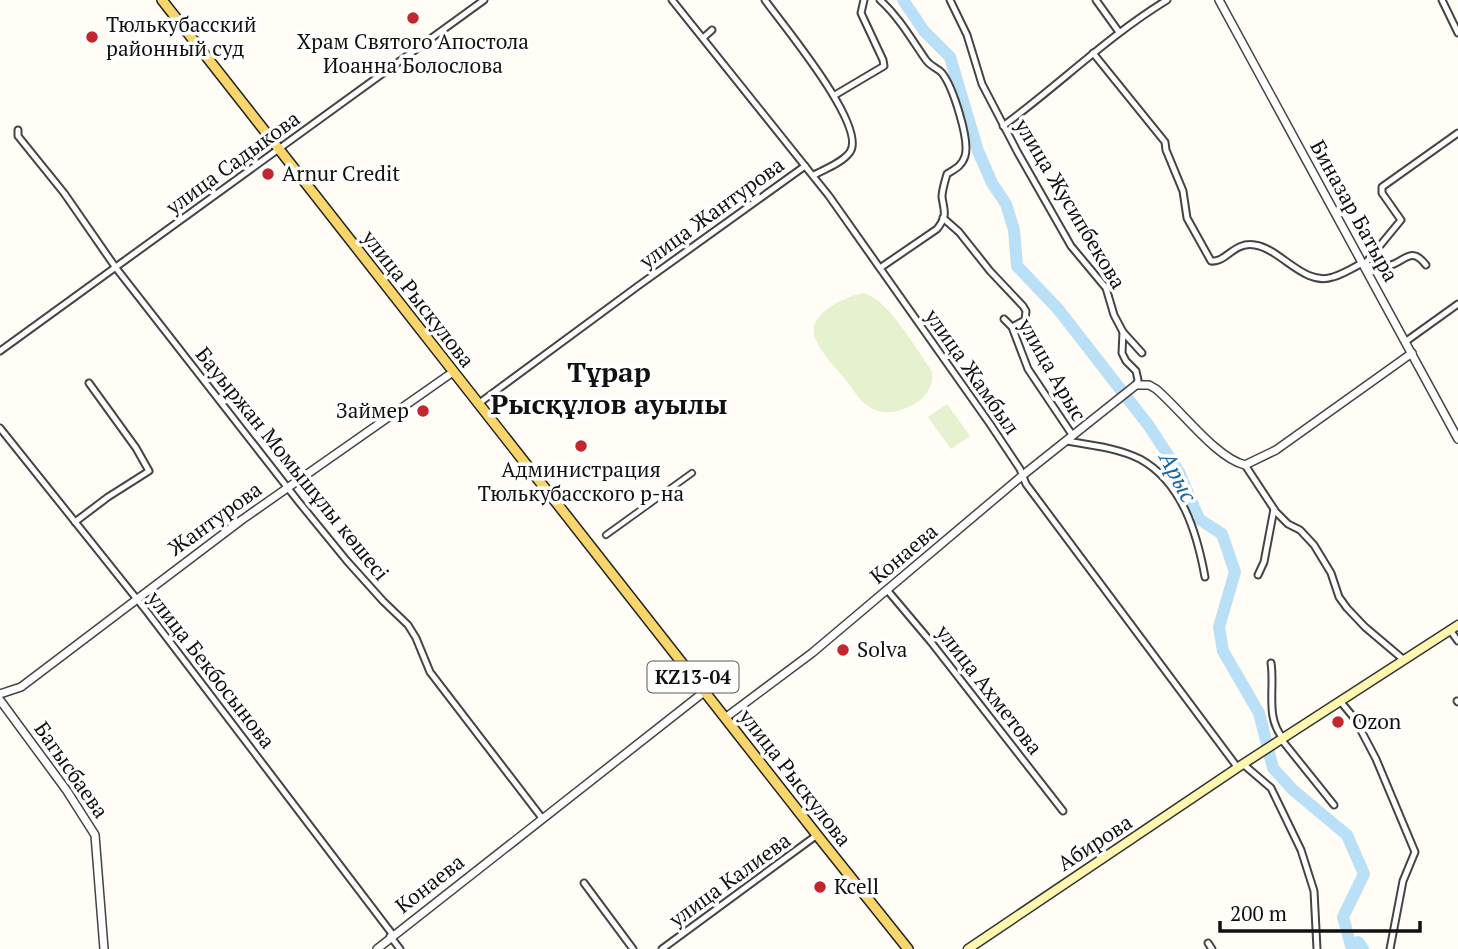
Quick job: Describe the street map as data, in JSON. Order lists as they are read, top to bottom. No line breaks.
{"streets":{"main road":["улица Рыскулова","KZ13-04","Абирова"],"street":["улица Садыкова","улица Жусипбекова","Биназар Батыра","улица Жантурова","улица Арыс","улица Жамбыл","Бауыржан Момышұлы көшесі","Жантурова","Конаева","улица Бекбосынова","улица Ахметова","Багысбаева","улица Калиева"]},"crossings":[["улица Садыкова","улица Рыскулова"],["улица Садыкова","Бауыржан Момышұлы көшесі"],["улица Жусипбекова","Конаева"],["улица Жантурова","улица Рыскулова"],["улица Жантурова","улица Жамбыл"],["улица Рыскулова","Жантурова"],["улица Рыскулова","Конаева"],["улица Рыскулова","улица Калиева"],["улица Арыс","Конаева"],["улица Жамбыл","Конаева"],["улица Жамбыл","Абирова"],["Бауыржан Момышұлы көшесі","Жантурова"],["Бауыржан Момышұлы көшесі","Конаева"],["Жантурова","улица Бекбосынова"],["Конаева","улица Бекбосынова"],["Конаева","улица Ахметова"]],"districts":["Тұрар Рысқұлов ауылы"],"water":["Арыс"],"places":["Храм Святого Апостола Иоанна Болослова","Тюлькубасский районный суд","Arnur Credit","Займер","Администрация Тюлькубасского р-на","Solva","Ozon","Kcell"],"scale_bar":"200 m"}
